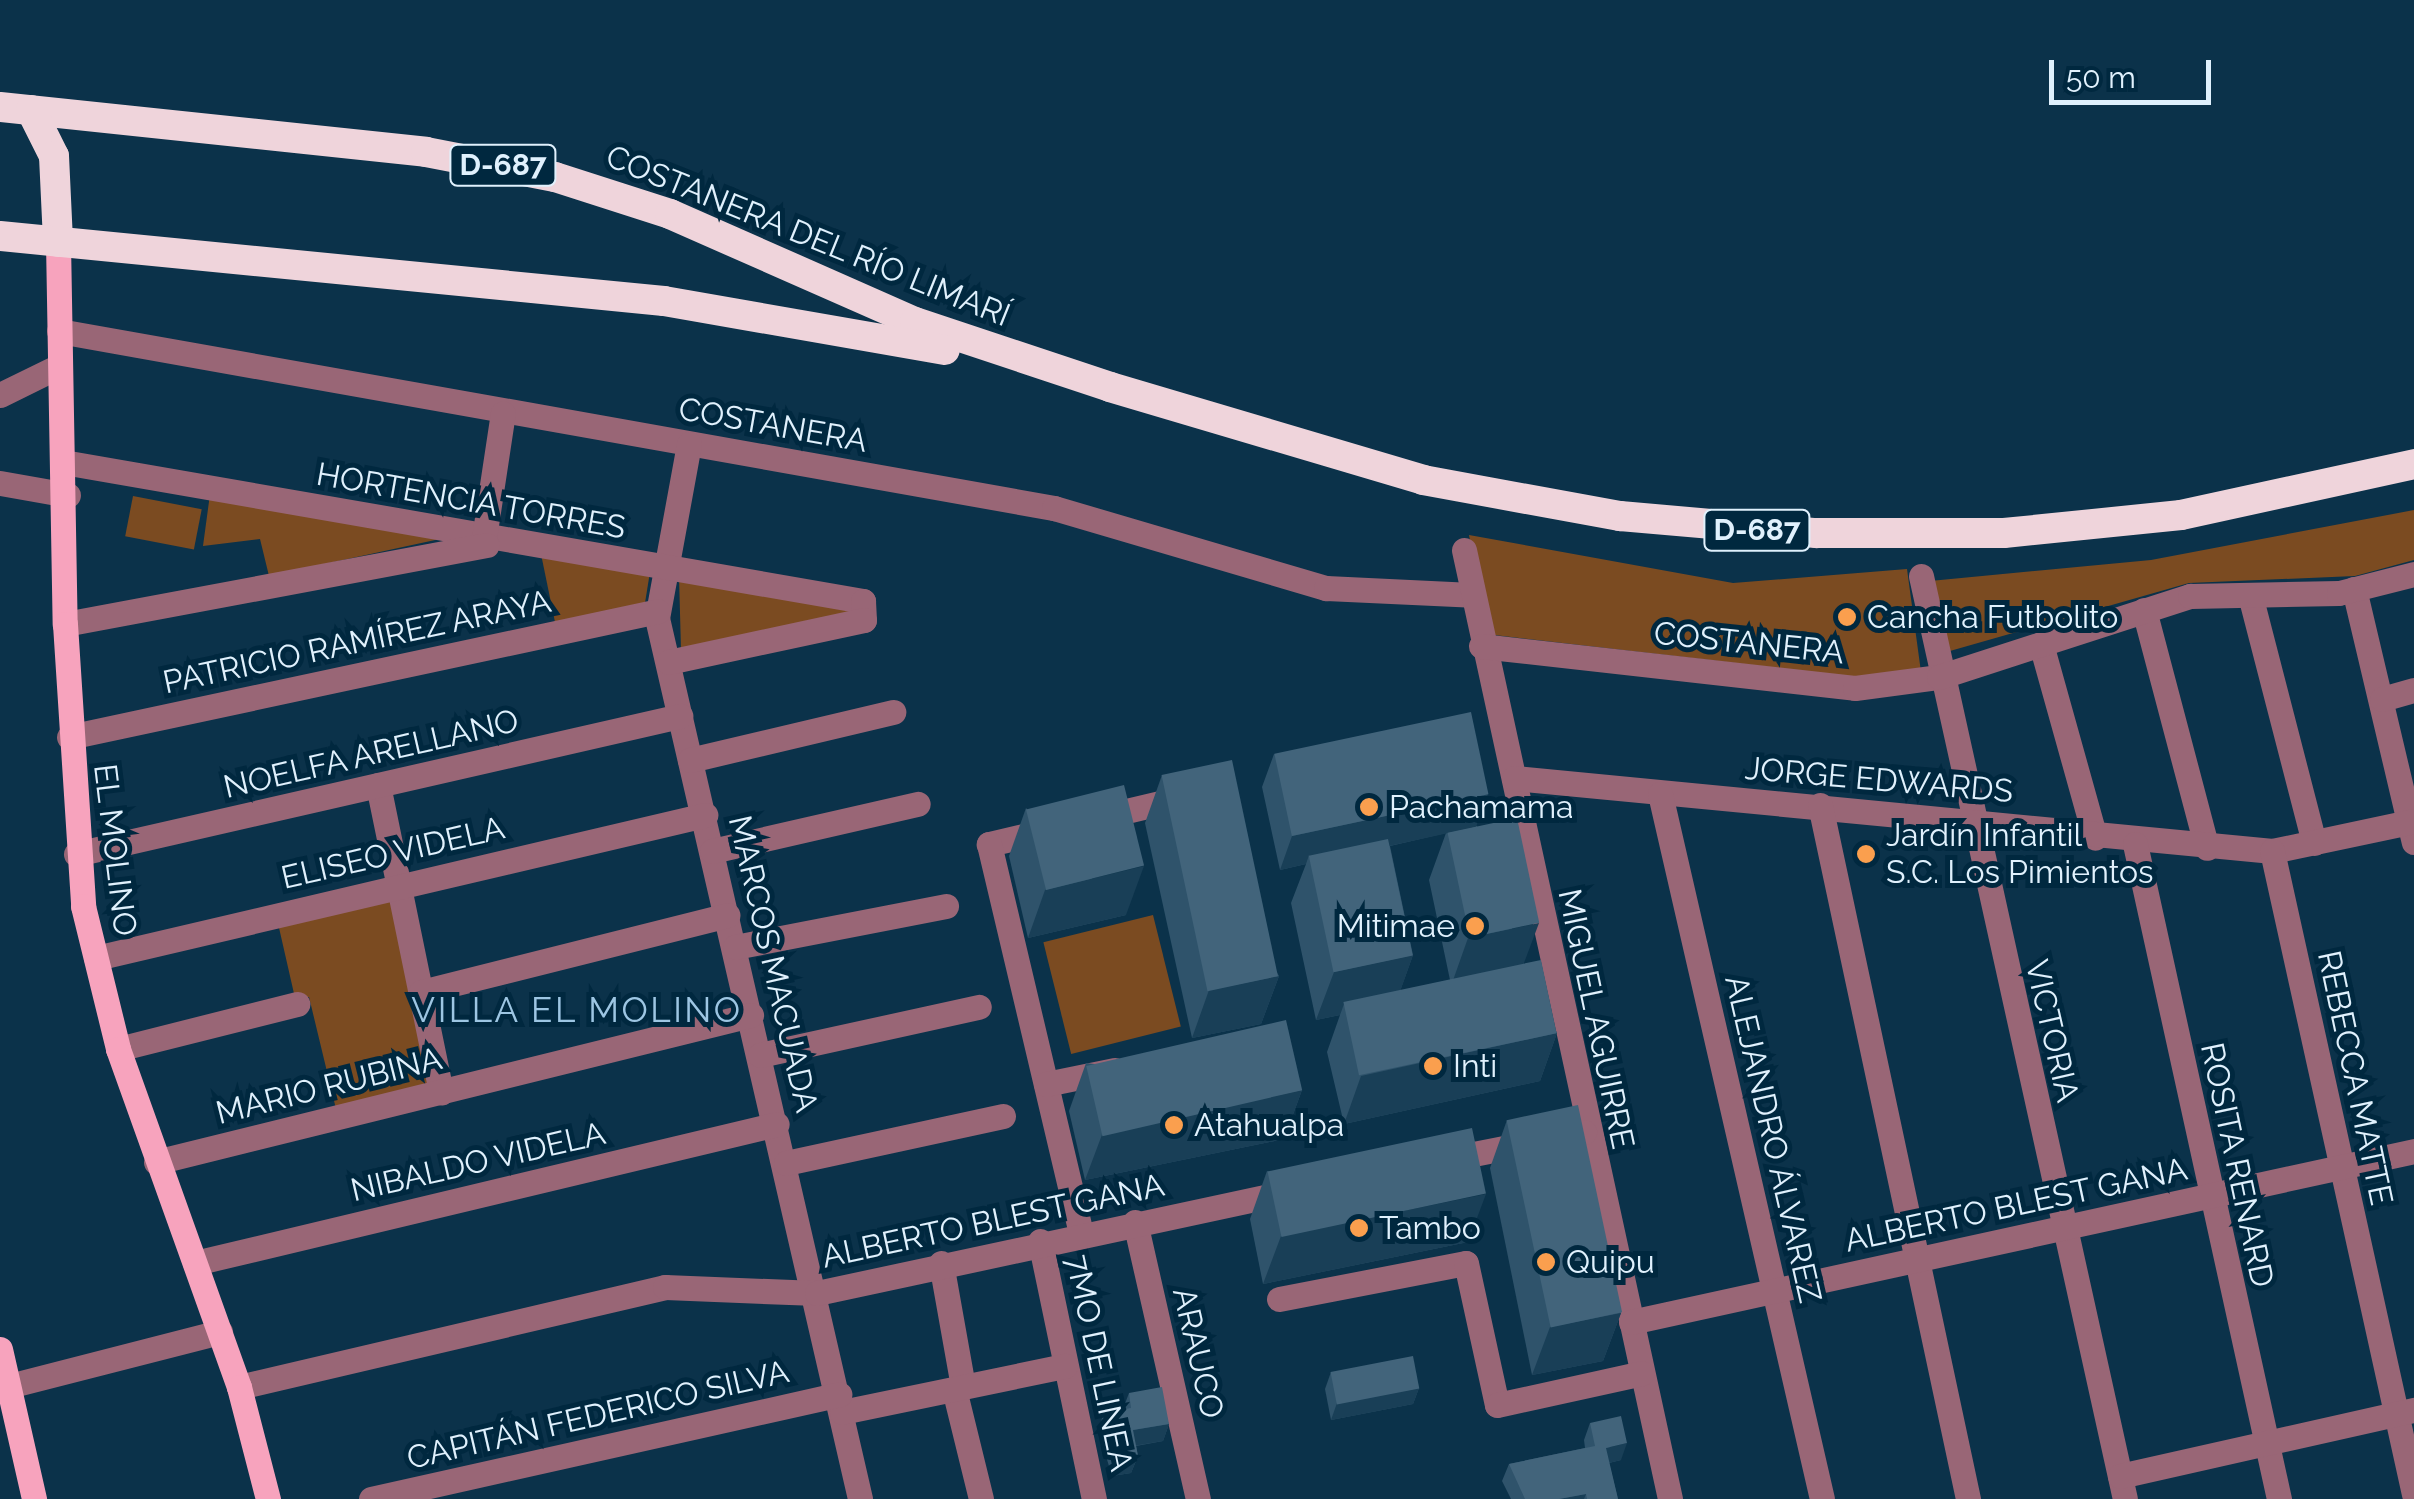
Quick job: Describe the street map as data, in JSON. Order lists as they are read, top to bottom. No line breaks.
{"streets":{"highway":["D-687","COSTANERA DEL RÍO LIMARÍ"],"main road":["EL MOLINO"],"street":["COSTANERA","HORTENCIA TORRES","PATRICIO RAMÍREZ ARAYA","NOELFA ARELLANO","JORGE EDWARDS","ELISEO VIDELA","MARCOS MACUADA","MIGUEL AGUIRRE","VICTORIA","REBECCA MATTE","MARIO RUBINA","ALEJANDRO ÁLVAREZ","NIBALDO VIDELA","ROSITA RENARD","ALBERTO BLEST GANA","ARAUCO","7MO DE LINEA","CAPITÁN FEDERICO SILVA"]},"crossings":[["COSTANERA DEL RÍO LIMARÍ","EL MOLINO"],["COSTANERA","EL MOLINO"],["COSTANERA","MARCOS MACUADA"],["COSTANERA","MIGUEL AGUIRRE"],["COSTANERA","VICTORIA"],["HORTENCIA TORRES","EL MOLINO"],["HORTENCIA TORRES","MARCOS MACUADA"],["PATRICIO RAMÍREZ ARAYA","EL MOLINO"],["PATRICIO RAMÍREZ ARAYA","MARCOS MACUADA"],["NOELFA ARELLANO","EL MOLINO"],["NOELFA ARELLANO","MARCOS MACUADA"],["JORGE EDWARDS","MIGUEL AGUIRRE"],["JORGE EDWARDS","VICTORIA"],["JORGE EDWARDS","REBECCA MATTE"],["JORGE EDWARDS","ALEJANDRO ÁLVAREZ"],["JORGE EDWARDS","ROSITA RENARD"],["EL MOLINO","ELISEO VIDELA"],["EL MOLINO","MARIO RUBINA"],["EL MOLINO","NIBALDO VIDELA"],["EL MOLINO","ALBERTO BLEST GANA"],["ELISEO VIDELA","MARCOS MACUADA"],["MARCOS MACUADA","MARIO RUBINA"],["MARCOS MACUADA","NIBALDO VIDELA"],["MARCOS MACUADA","ALBERTO BLEST GANA"],["MARCOS MACUADA","CAPITÁN FEDERICO SILVA"],["MIGUEL AGUIRRE","ALBERTO BLEST GANA"],["VICTORIA","ALBERTO BLEST GANA"],["REBECCA MATTE","ALBERTO BLEST GANA"],["ALEJANDRO ÁLVAREZ","ALBERTO BLEST GANA"],["ROSITA RENARD","ALBERTO BLEST GANA"],["ALBERTO BLEST GANA","ARAUCO"],["ALBERTO BLEST GANA","7MO DE LINEA"],["7MO DE LINEA","CAPITÁN FEDERICO SILVA"]],"districts":["VILLA EL MOLINO"],"places":["Cancha Futbolito","Pachamama","Jardín Infantil S.C. Los Pimientos","Mitimae","Inti","Atahualpa","Tambo","Quipu"],"scale_bar":"50 m"}
